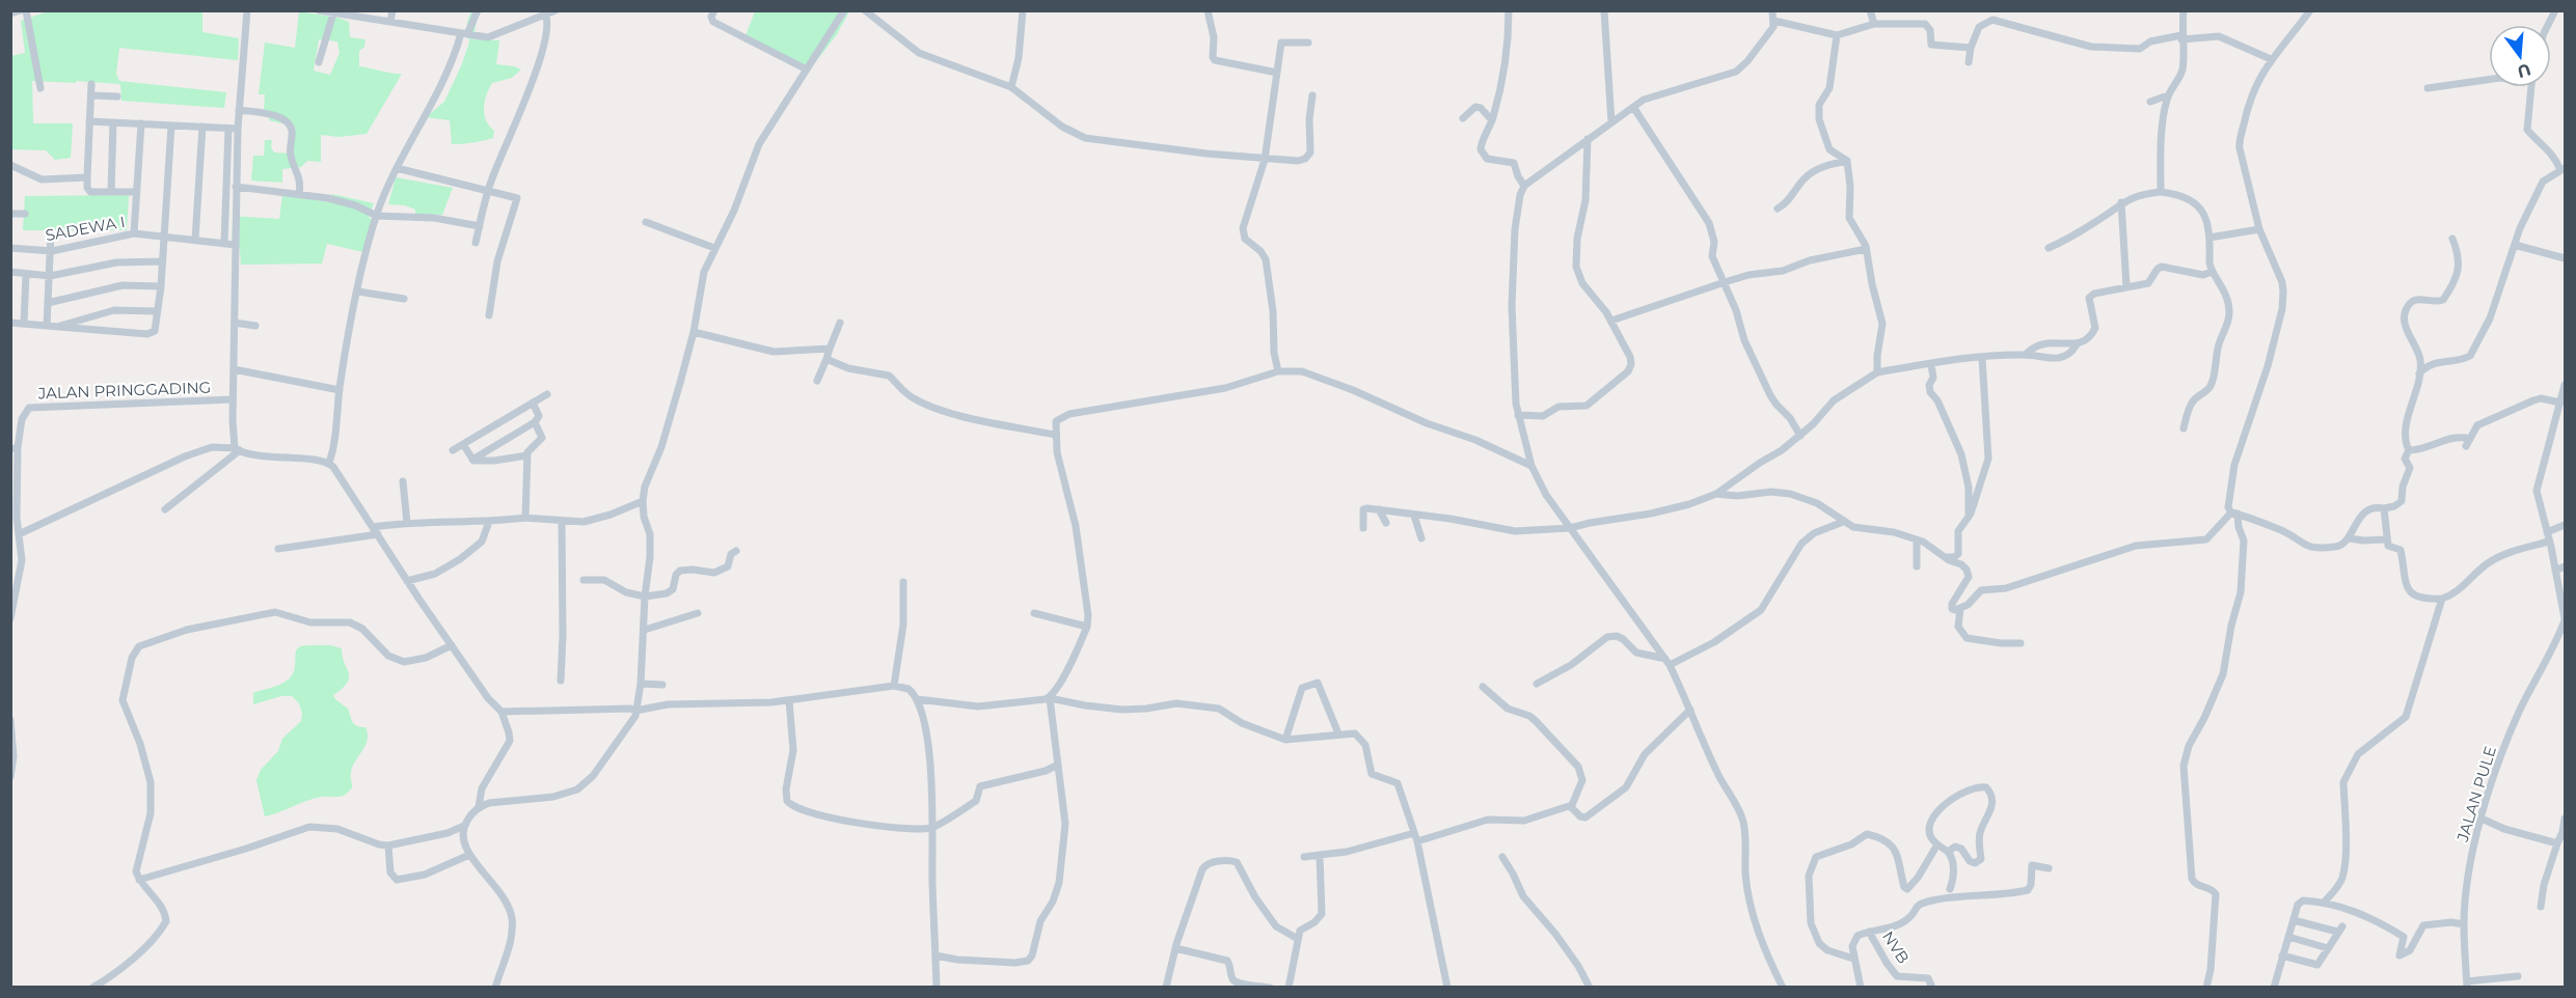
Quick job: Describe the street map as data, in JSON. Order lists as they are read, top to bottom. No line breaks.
{"streets":{"street":["SADEWA I","JALAN PRINGGADING","JALAN PULE","NVB"]},"north":"bottom"}
